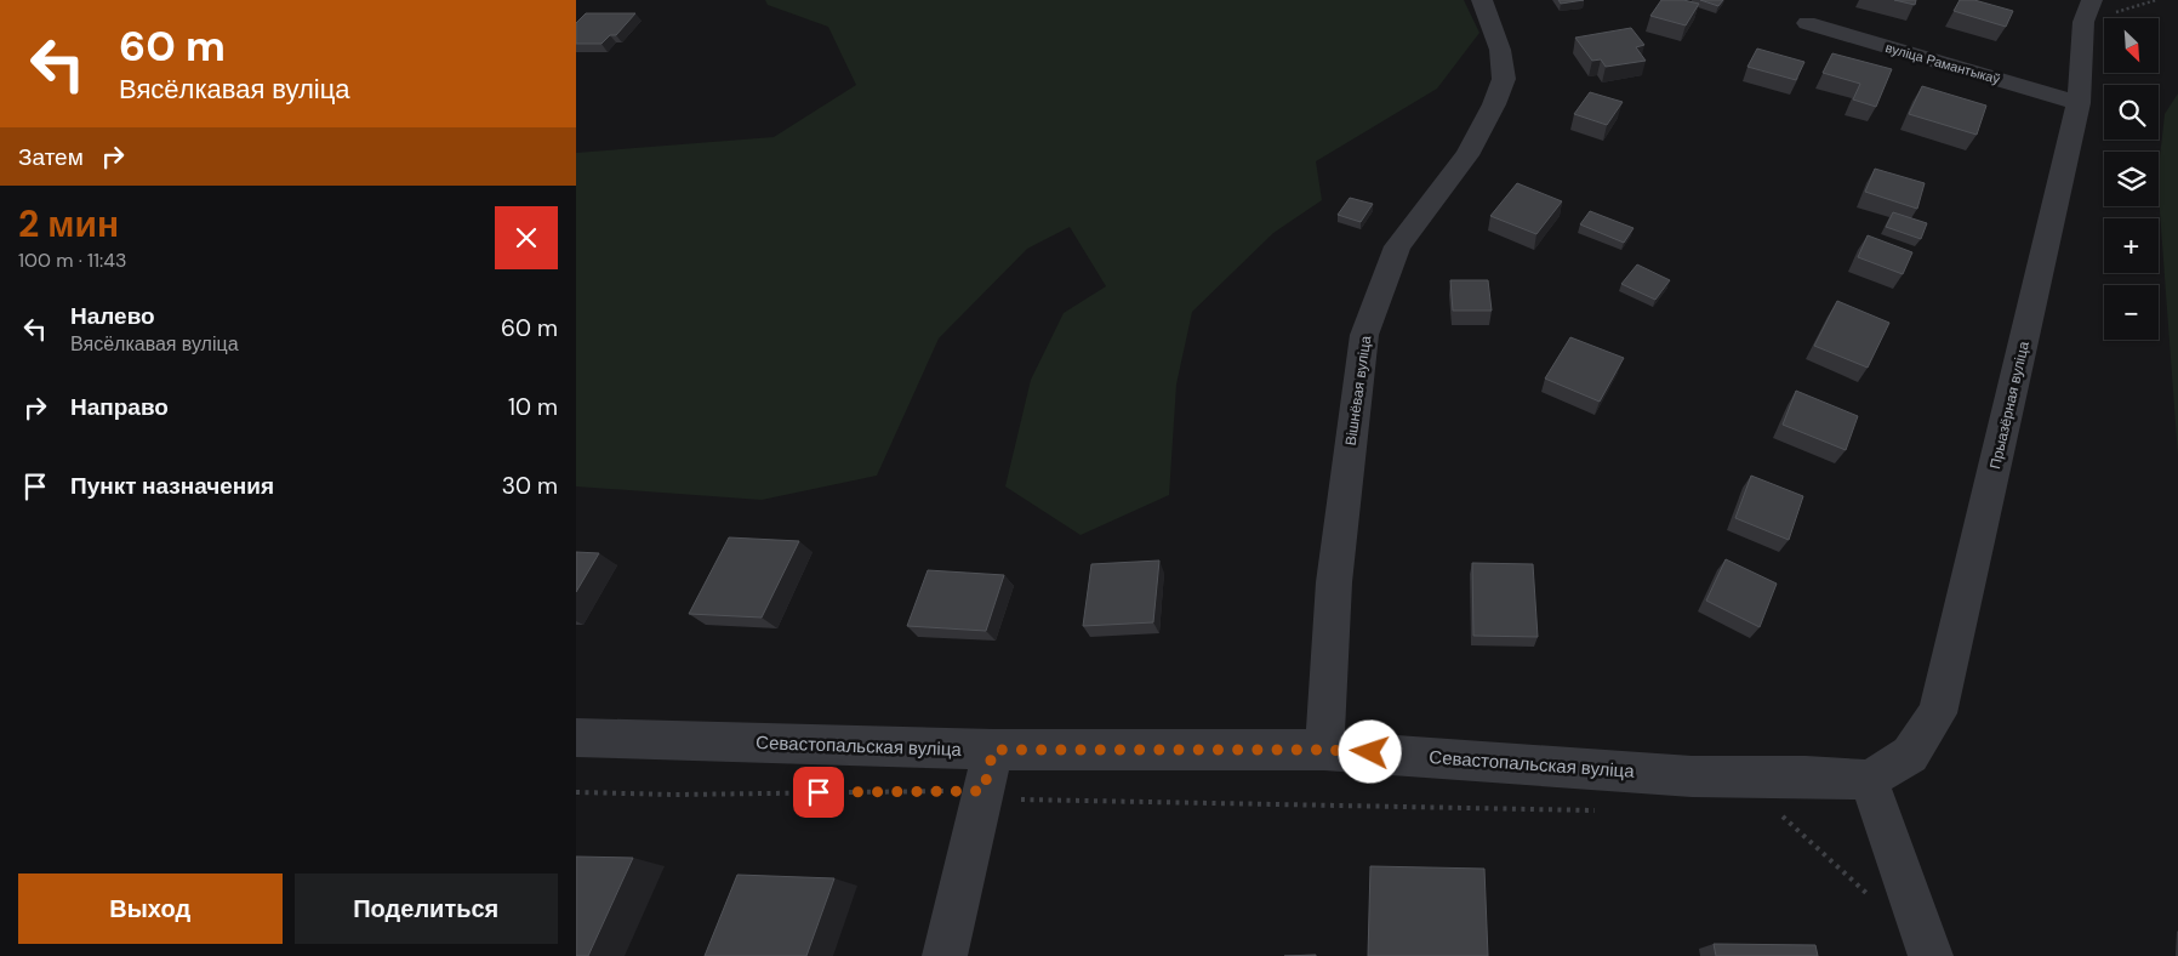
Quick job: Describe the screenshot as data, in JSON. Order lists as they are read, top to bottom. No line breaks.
{"streets":{"street":["вуліца Рамантыкаў","Вішнёвая вуліца","Прыазёрная вуліца","Севастопальская вуліца"]},"crossings":[["вуліца Рамантыкаў","Прыазёрная вуліца"],["Вішнёвая вуліца","Севастопальская вуліца"],["Прыазёрная вуліца","Севастопальская вуліца"]],"north":"bottom right","page":{"turn":["60 m","Вясёлкавая вуліца"],"map_buttons":["+","−"],"then":"Затем","heading":["2 мин","100 m · 11:43"],"list":[{"name":"Налево","note":"Вясёлкавая вуліца","value":"60 m"},{"name":"Направо","value":"10 m"},{"name":"Пункт назначения","value":"30 m"}],"buttons":["Выход","Поделиться"]}}
